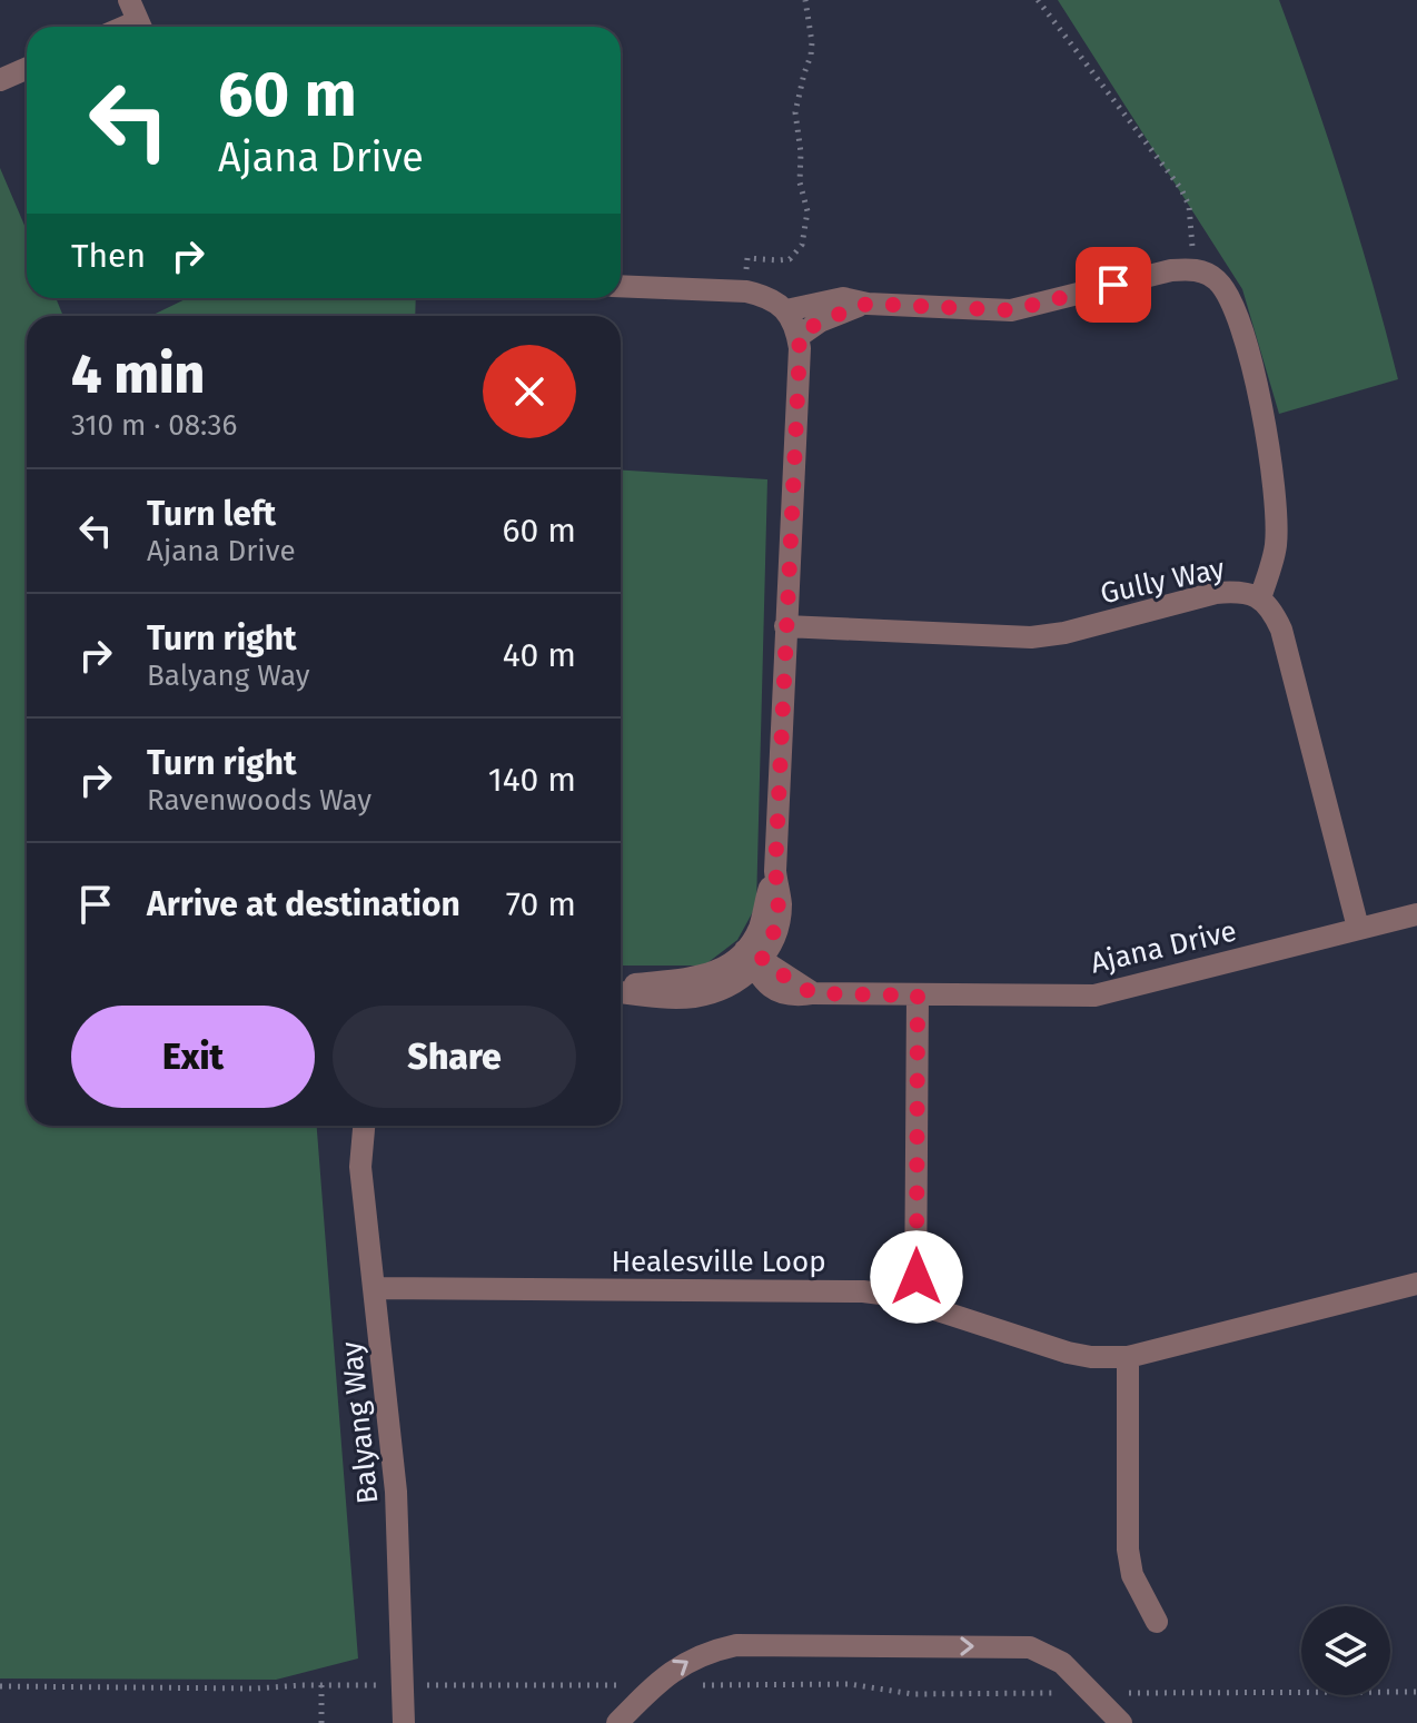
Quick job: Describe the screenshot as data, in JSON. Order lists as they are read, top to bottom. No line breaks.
{"streets":{"street":["Gully Way","Ajana Drive","Healesville Loop","Balyang Way"]},"crossings":[["Gully Way","Ajana Drive"],["Healesville Loop","Balyang Way"]],"page":{"turn":["60 m","Ajana Drive"],"then":"Then","heading":["4 min","310 m · 08:36"],"list":[{"name":"Turn left","note":"Ajana Drive","value":"60 m"},{"name":"Turn right","note":"Balyang Way","value":"40 m"},{"name":"Turn right","note":"Ravenwoods Way","value":"140 m"},{"name":"Arrive at destination","value":"70 m"}],"buttons":["Exit","Share"]}}
